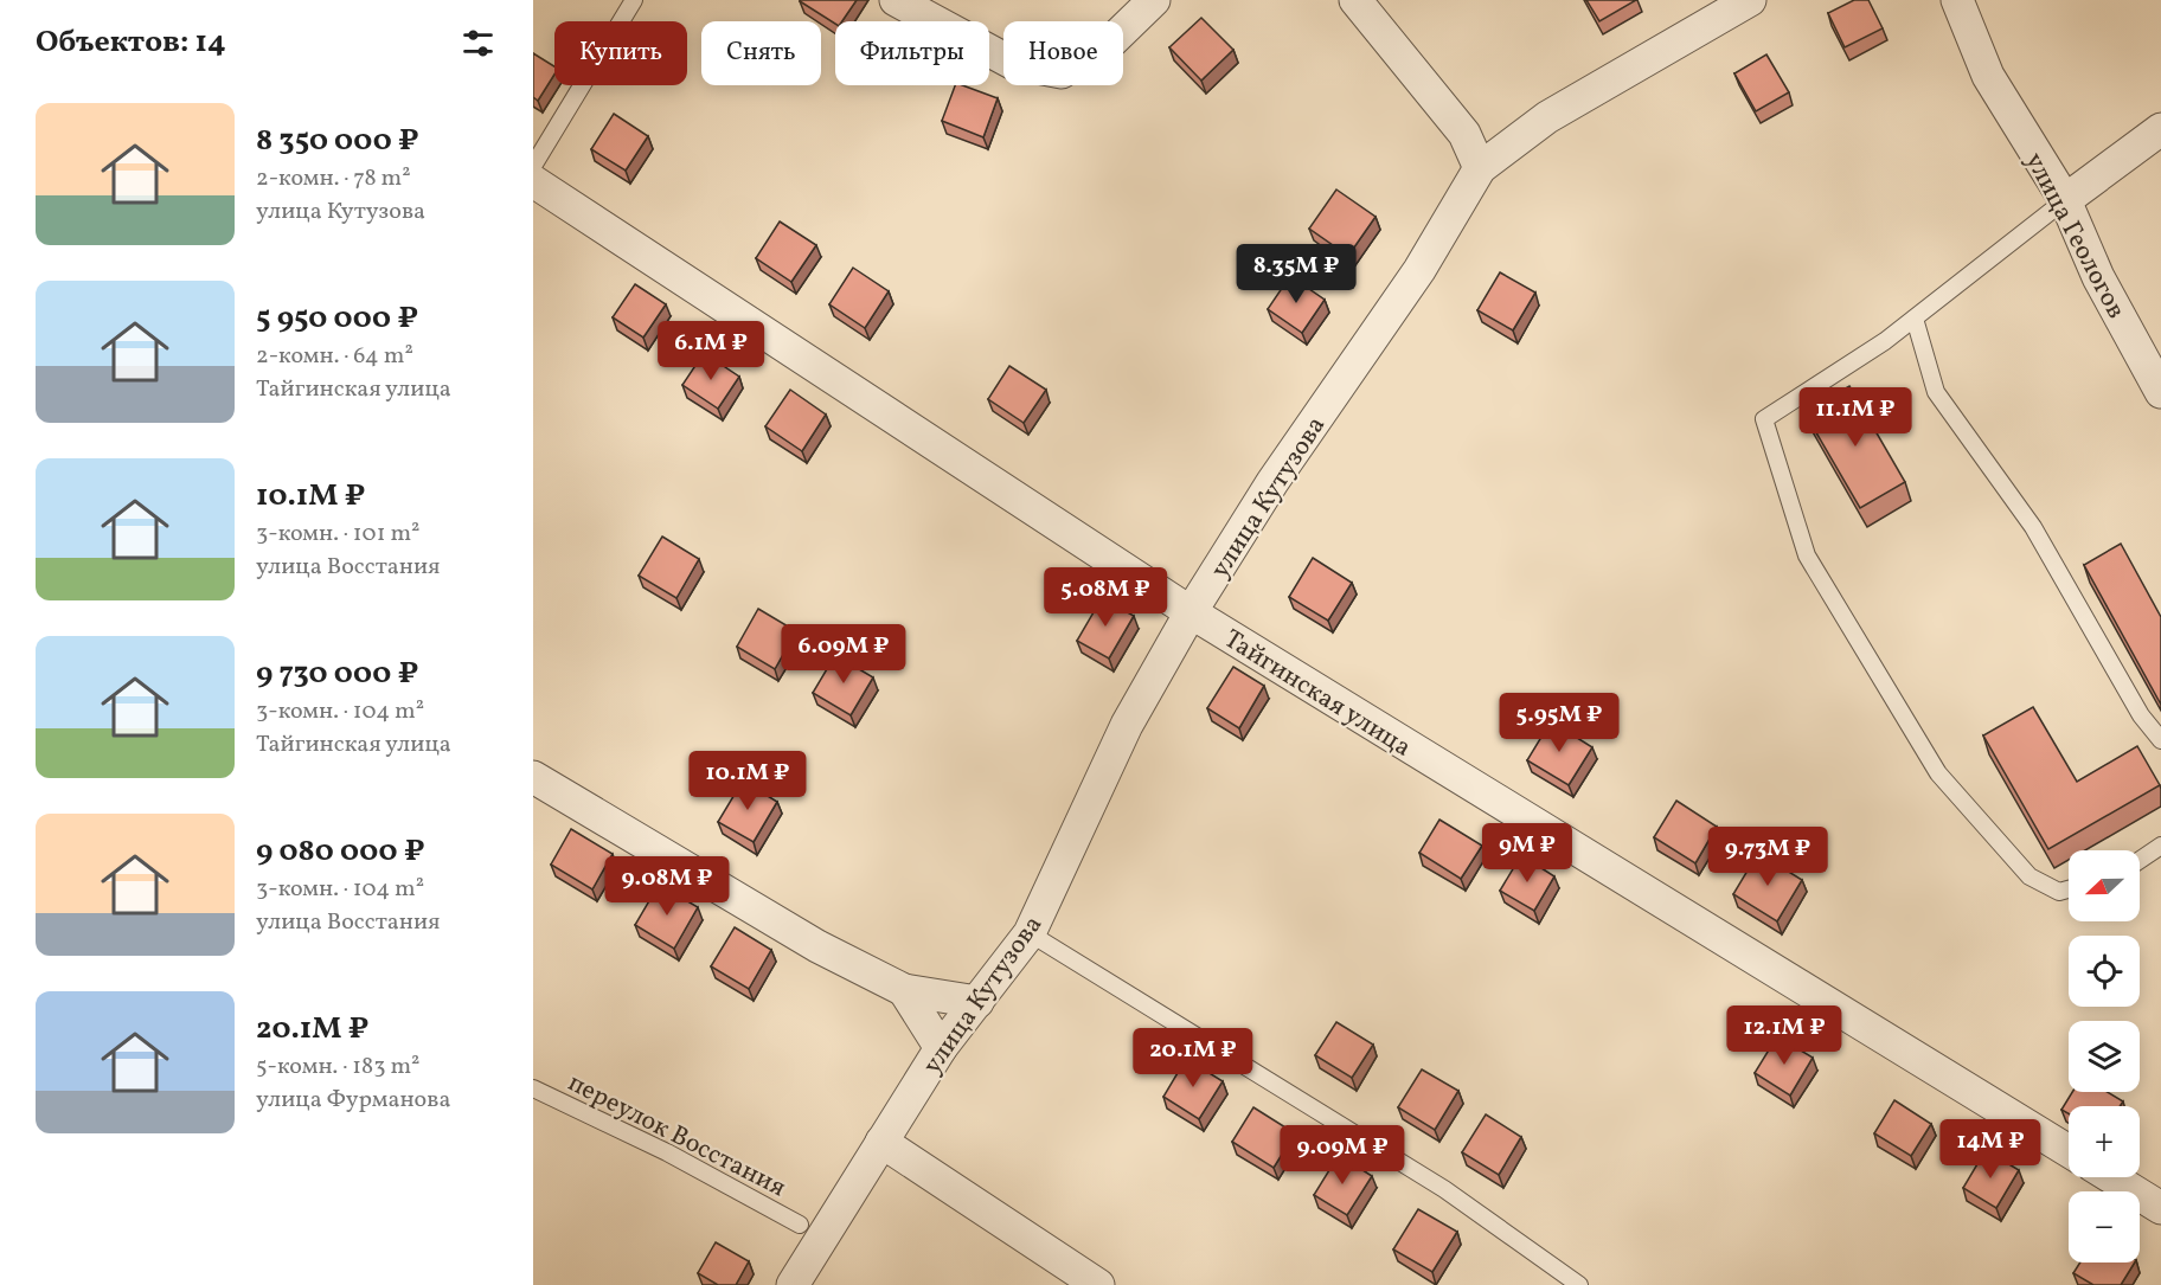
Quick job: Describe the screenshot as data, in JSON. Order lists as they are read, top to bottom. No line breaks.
{"streets":{"street":["улица Геологов","улица Кутузова","Тайгинская улица"],"lane":["переулок Восстания"]},"crossings":[["улица Кутузова","Тайгинская улица"]],"north":"left","page":{"heading":"Объектов: 14","chip":["Купить","Снять","Фильтры","Новое"],"list":[{"name":"8 350 000 ₽","note":"2-комн. · 78 m² · улица Кутузова"},{"name":"5 950 000 ₽","note":"2-комн. · 64 m² · Тайгинская улица"},{"name":"10.1M ₽","note":"3-комн. · 101 m² · улица Восстания"},{"name":"9 730 000 ₽","note":"3-комн. · 104 m² · Тайгинская улица"},{"name":"9 080 000 ₽","note":"3-комн. · 104 m² · улица Восстания"},{"name":"20.1M ₽","note":"5-комн. · 183 m² · улица Фурманова"}],"price":["8.35M ₽","6.1M ₽","11.1M ₽","5.08M ₽","6.09M ₽","5.95M ₽","10.1M ₽","9M ₽","9.73M ₽","9.08M ₽","12.1M ₽","20.1M ₽","14M ₽","9.09M ₽"],"map_buttons":["+","−"]}}
